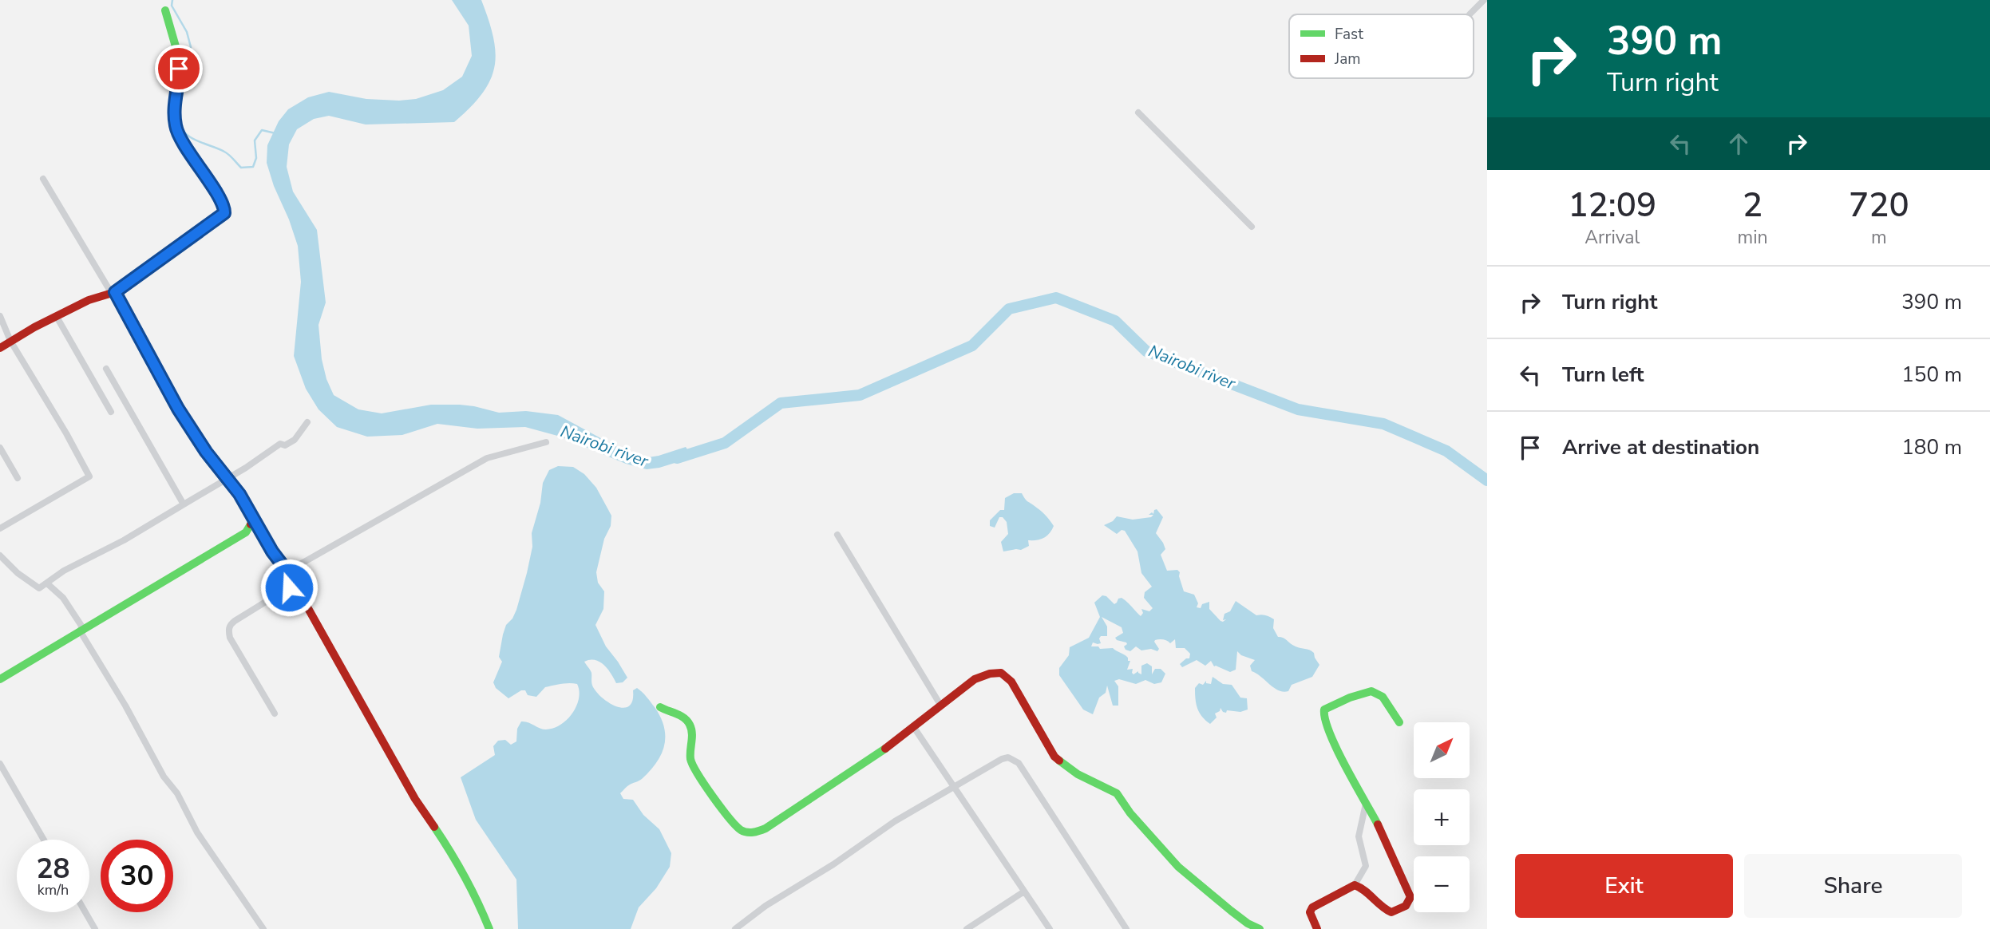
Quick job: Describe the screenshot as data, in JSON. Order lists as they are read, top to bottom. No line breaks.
{"water":["Nairobi river"],"legend":["Fast","Jam"],"north":"top right","page":{"turn":["390 m","Turn right"],"eta":["12:09","Arrival","2","min","720","m"],"list":[{"name":"Turn right","value":"390 m"},{"name":"Turn left","value":"150 m"},{"name":"Arrive at destination","value":"180 m"}],"map_buttons":["+","−"],"speed":"28 km/h","limit":"30","buttons":["Exit","Share"]}}
